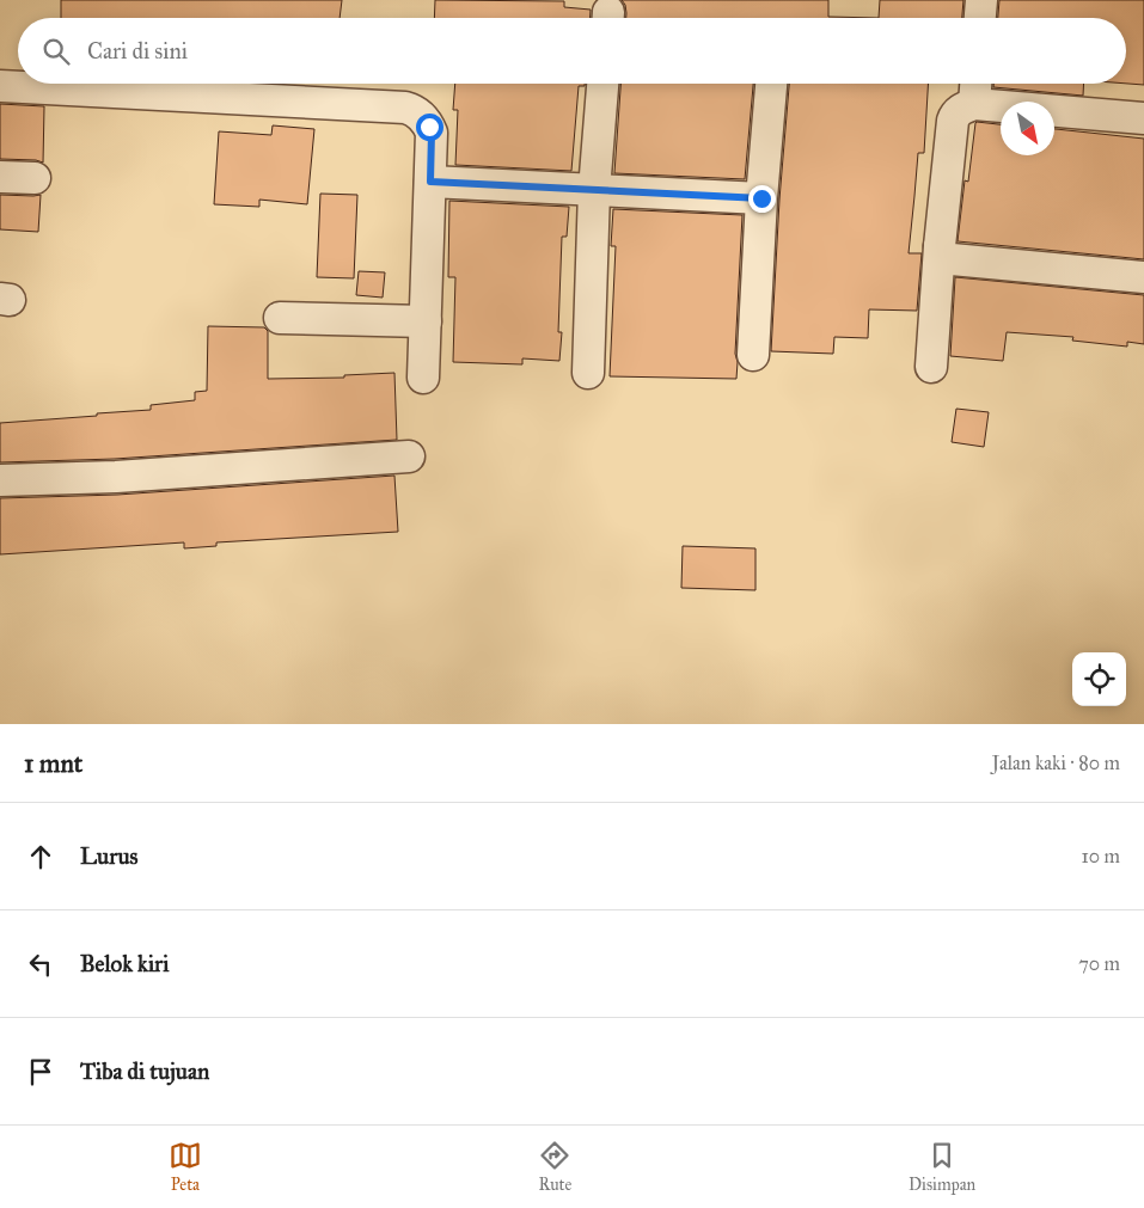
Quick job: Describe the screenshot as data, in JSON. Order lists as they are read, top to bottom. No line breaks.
{"north":"bottom right","page":{"search":"Cari di sini","heading":["1 mnt","Jalan kaki · 80 m"],"list":[["Lurus","10 m"],["Belok kiri","70 m"],"Tiba di tujuan"],"nav":["Peta","Rute","Disimpan"]}}
